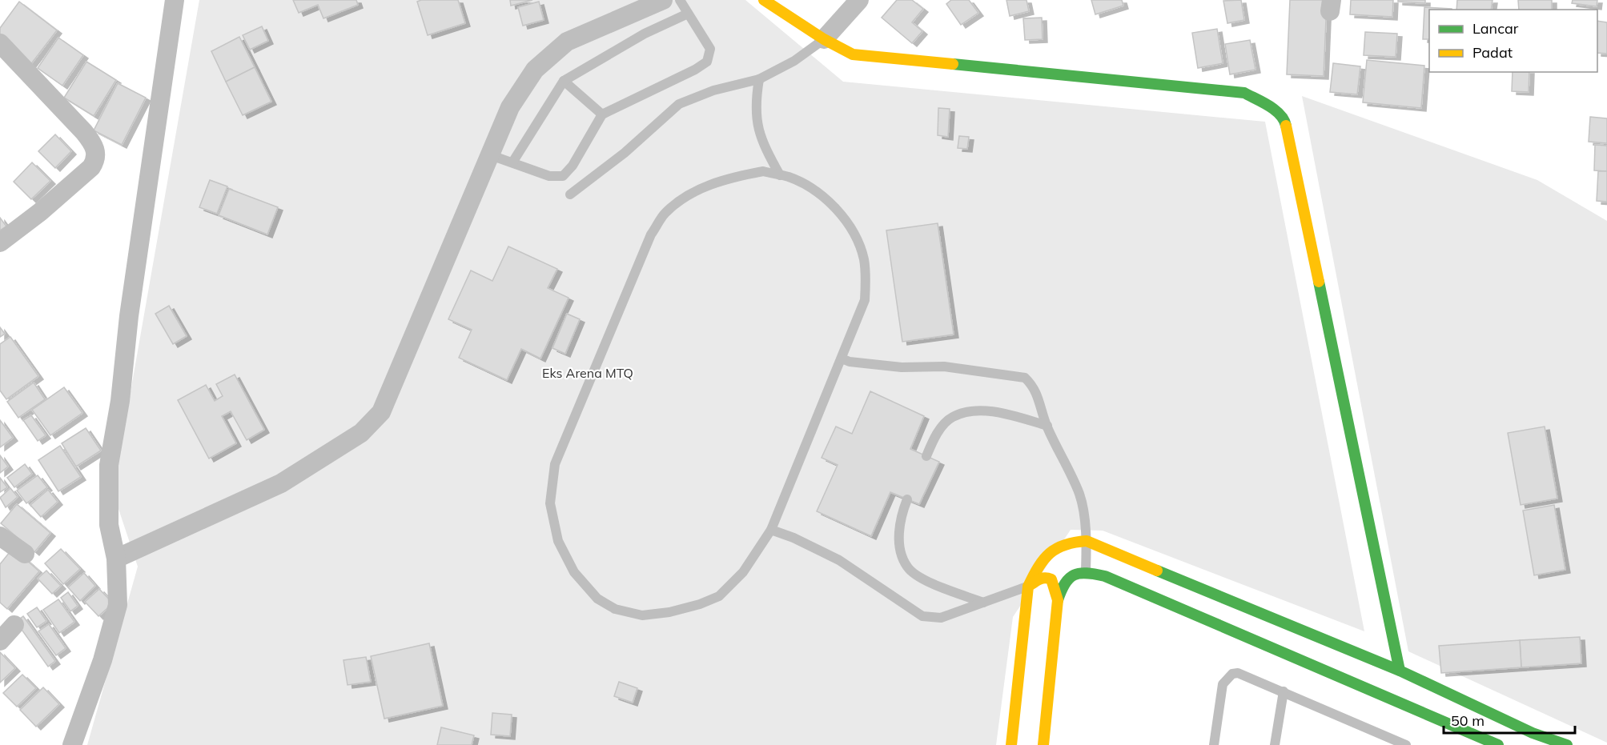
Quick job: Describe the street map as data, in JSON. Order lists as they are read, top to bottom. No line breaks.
{"parks":["Eks Arena MTQ"],"legend":["Lancar","Padat"],"scale_bar":"50 m"}
